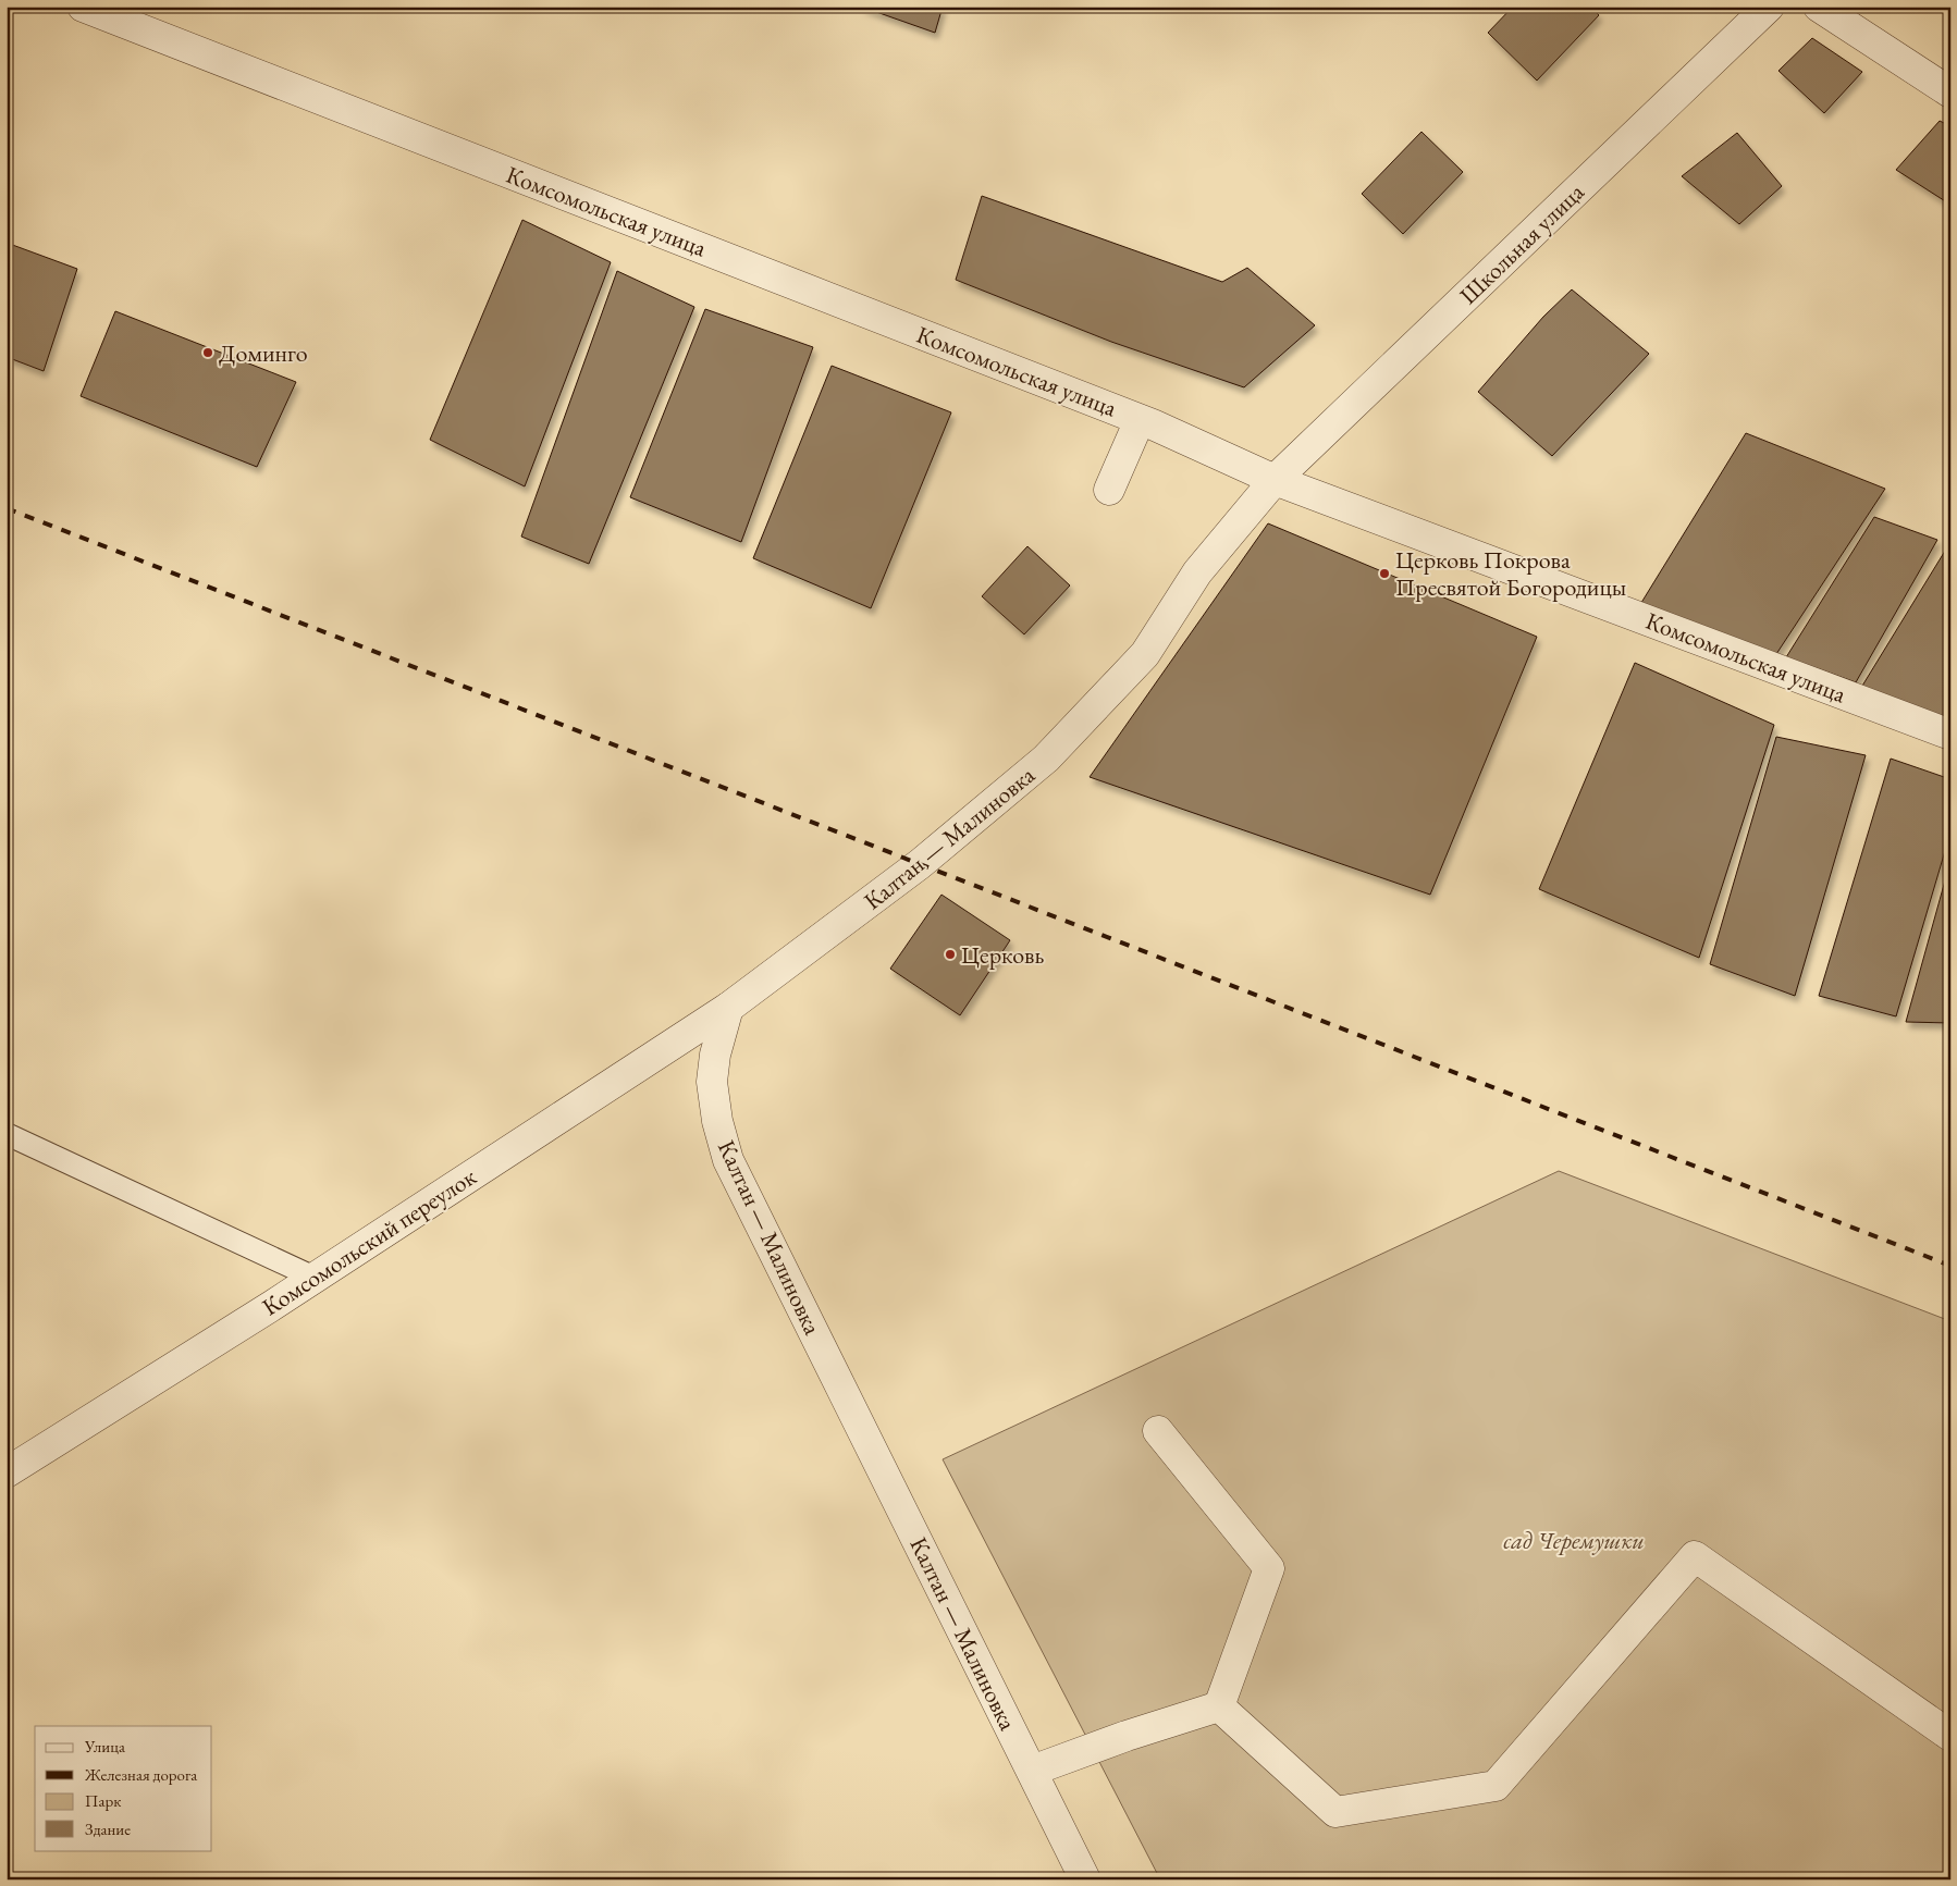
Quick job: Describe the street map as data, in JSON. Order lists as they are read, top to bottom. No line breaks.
{"streets":{"street":["Комсомольская улица","Школьная улица","Калтан — Малиновка","Комсомольский переулок"]},"crossings":[["Комсомольская улица","Школьная улица"],["Комсомольская улица","Калтан — Малиновка"],["Школьная улица","Калтан — Малиновка"],["Калтан — Малиновка","Комсомольский переулок"]],"parks":["сад Черемушки"],"places":["Доминго","Церковь Покрова Пресвятой Богородицы","Церковь"],"legend":["Улица","Железная дорога","Парк","Здание"]}
